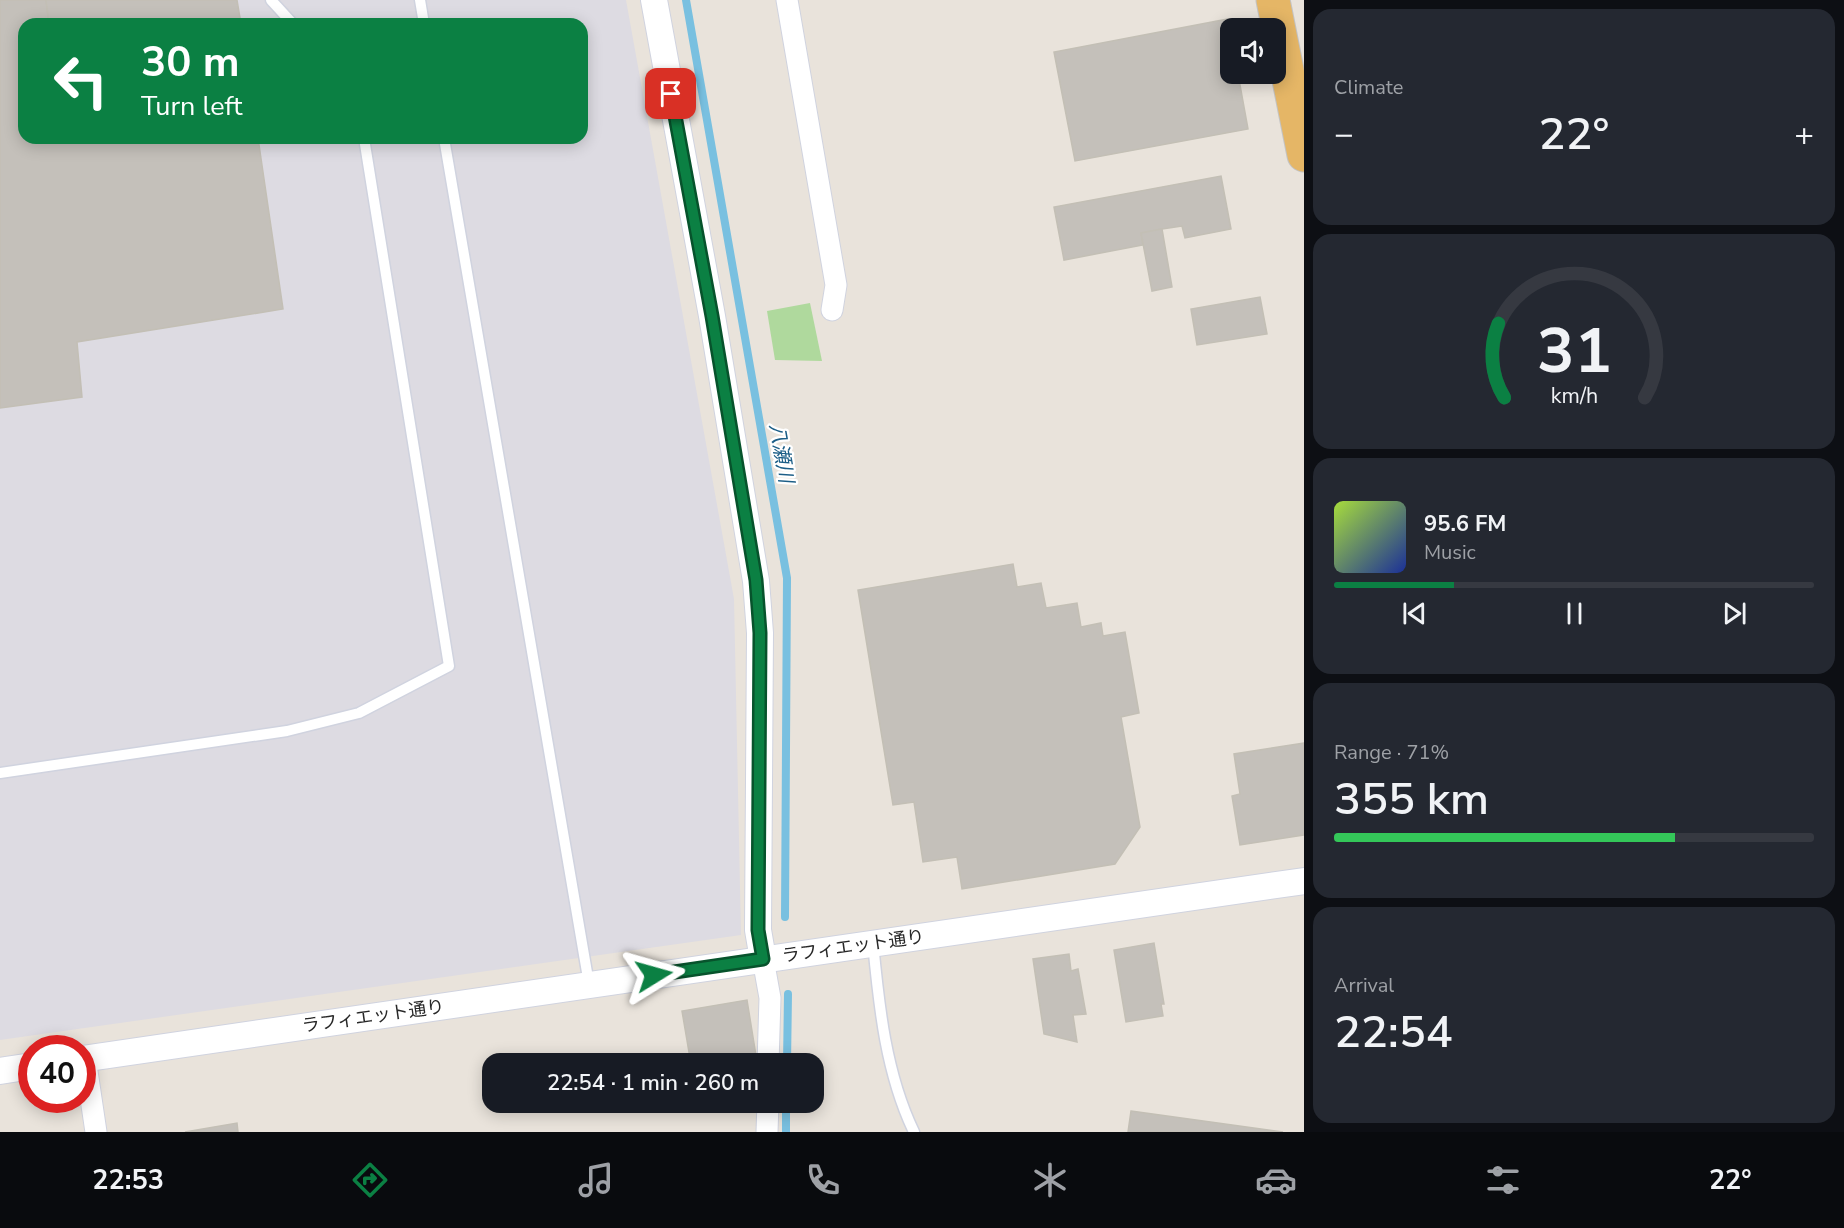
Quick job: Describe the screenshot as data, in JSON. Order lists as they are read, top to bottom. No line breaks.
{"streets":{"street":["ラフィエット通り"]},"water":["八瀬川"],"page":{"tile":["Climate",["Range · 71%","355 km"],["Arrival","22:54"]],"turn":["30 m","Turn left"],"heat":["−","22°","+"],"song":["95.6 FM","Music"],"limit":"40","trip":"22:54 · 1 min · 260 m","tabs":["22:53","22°"],"gauge":["31","km/h"]}}
